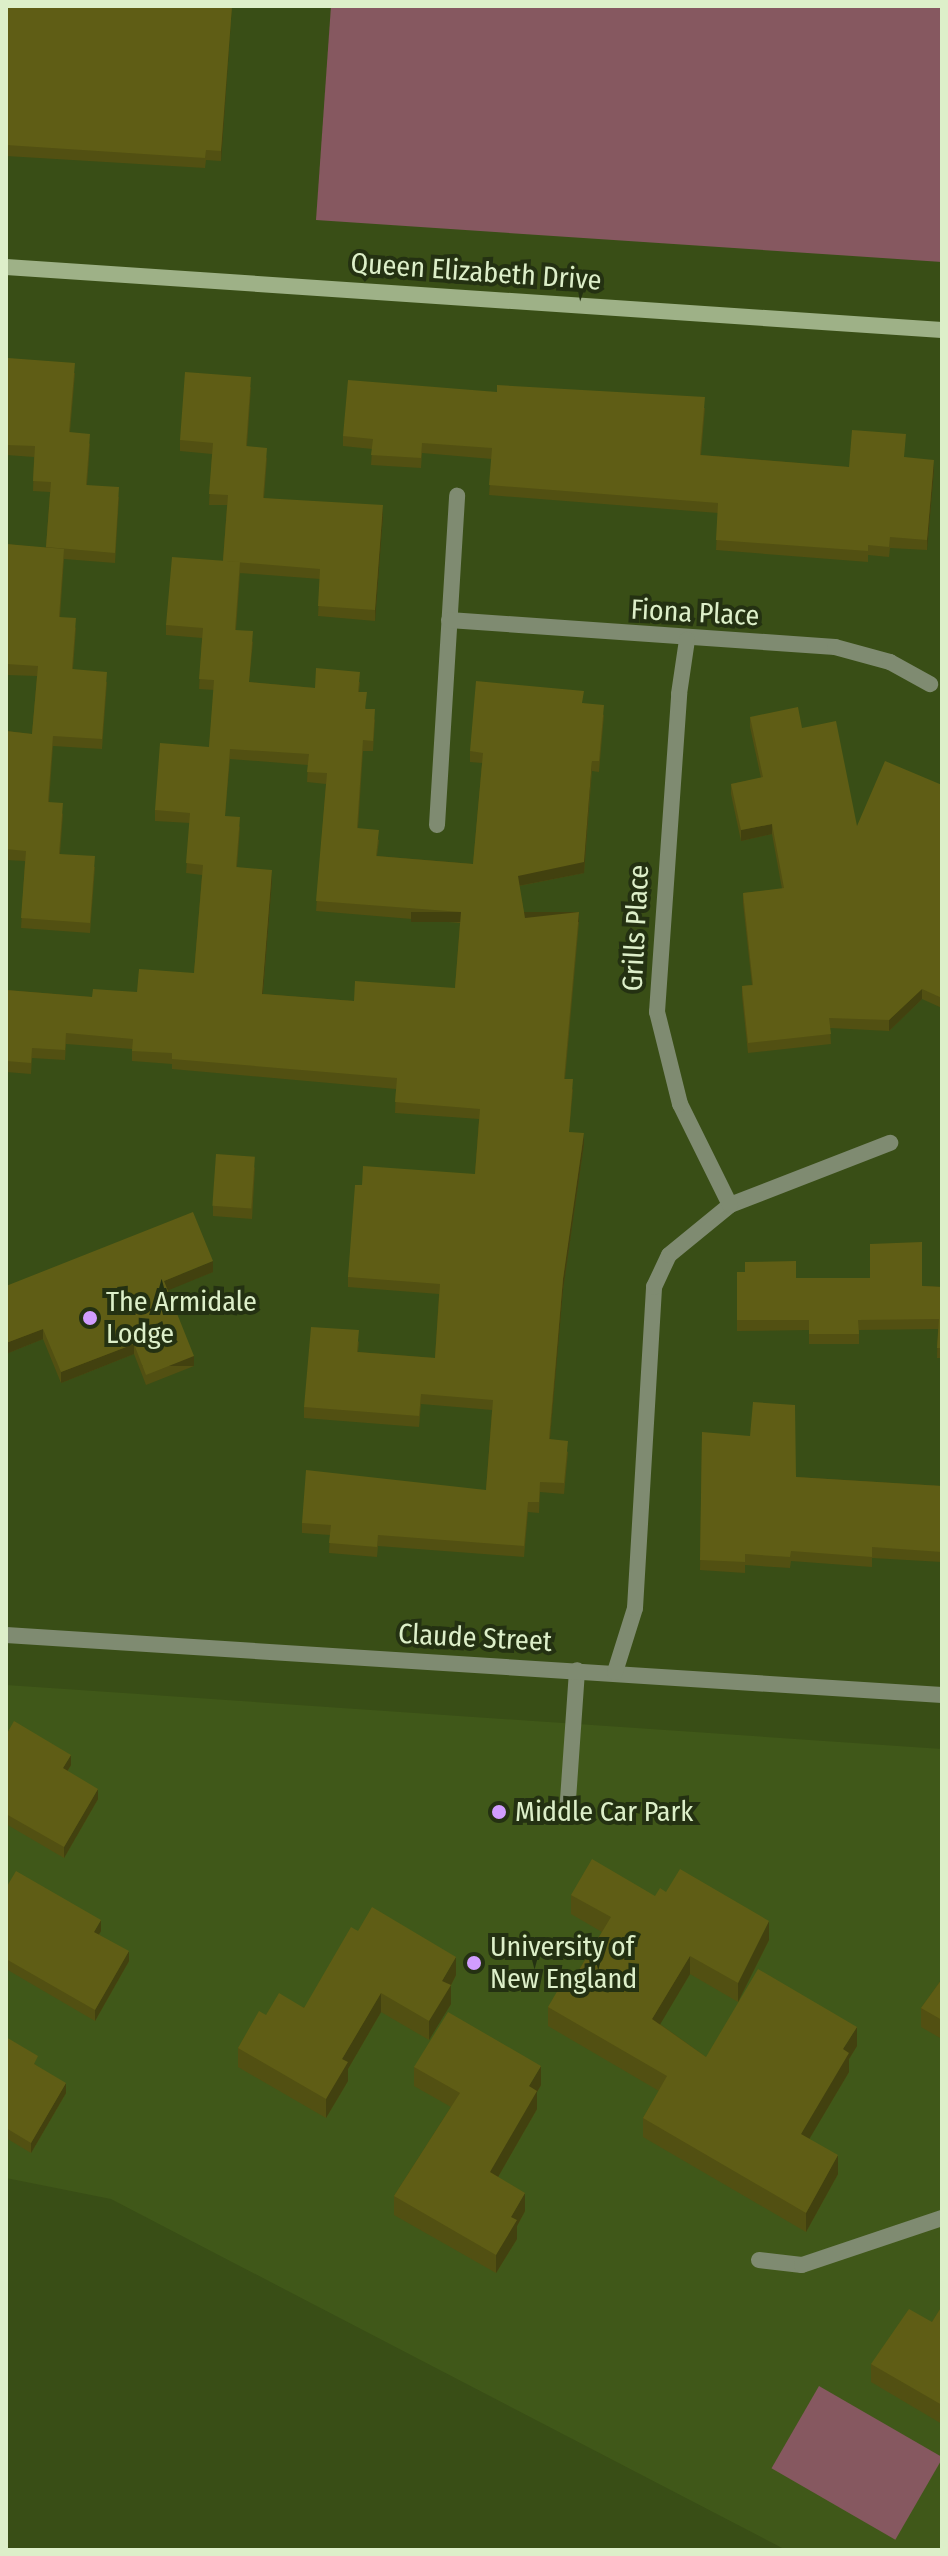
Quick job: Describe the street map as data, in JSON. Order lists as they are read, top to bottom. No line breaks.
{"streets":{"main road":["Queen Elizabeth Drive"],"street":["Fiona Place","Grills Place","Claude Street"]},"crossings":[["Fiona Place","Grills Place"]],"places":["The Armidale Lodge","Middle Car Park","University of New England"]}
